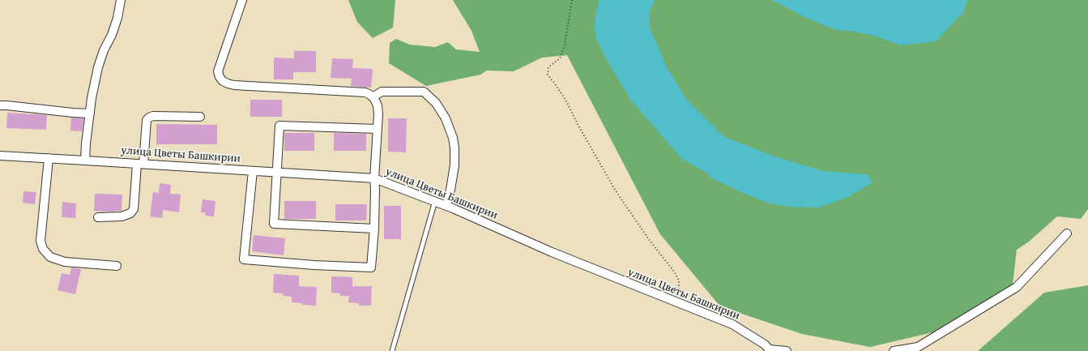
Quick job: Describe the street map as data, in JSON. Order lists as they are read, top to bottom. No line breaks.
{"streets":{"street":["улица Цветы Башкирии"]}}
